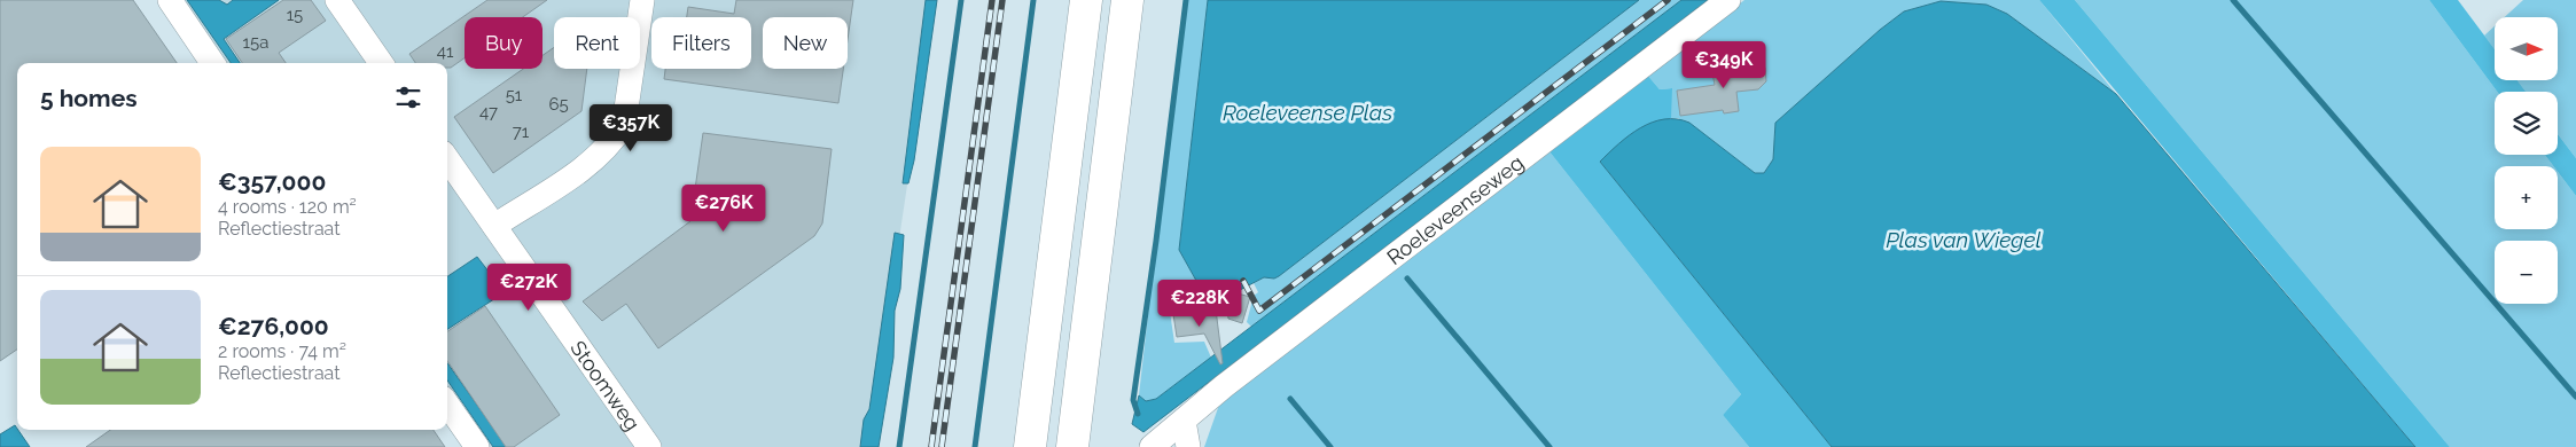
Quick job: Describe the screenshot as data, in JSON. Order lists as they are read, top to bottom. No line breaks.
{"streets":{"street":["Roeleveenseweg","Stoomweg"]},"water":["Roeleveense Plas","Plas van Wiegel"],"house_numbers":["15","15a","41","51","65","47","71"],"north":"right","page":{"map_buttons":["+","−"],"chip":["Buy","Rent","Filters","New"],"price":["€349K","€357K","€276K","€272K","€228K"],"heading":"5 homes","list":[{"name":"€357,000","note":"4 rooms · 120 m² · Reflectiestraat"},{"name":"€276,000","note":"2 rooms · 74 m² · Reflectiestraat"}]}}
